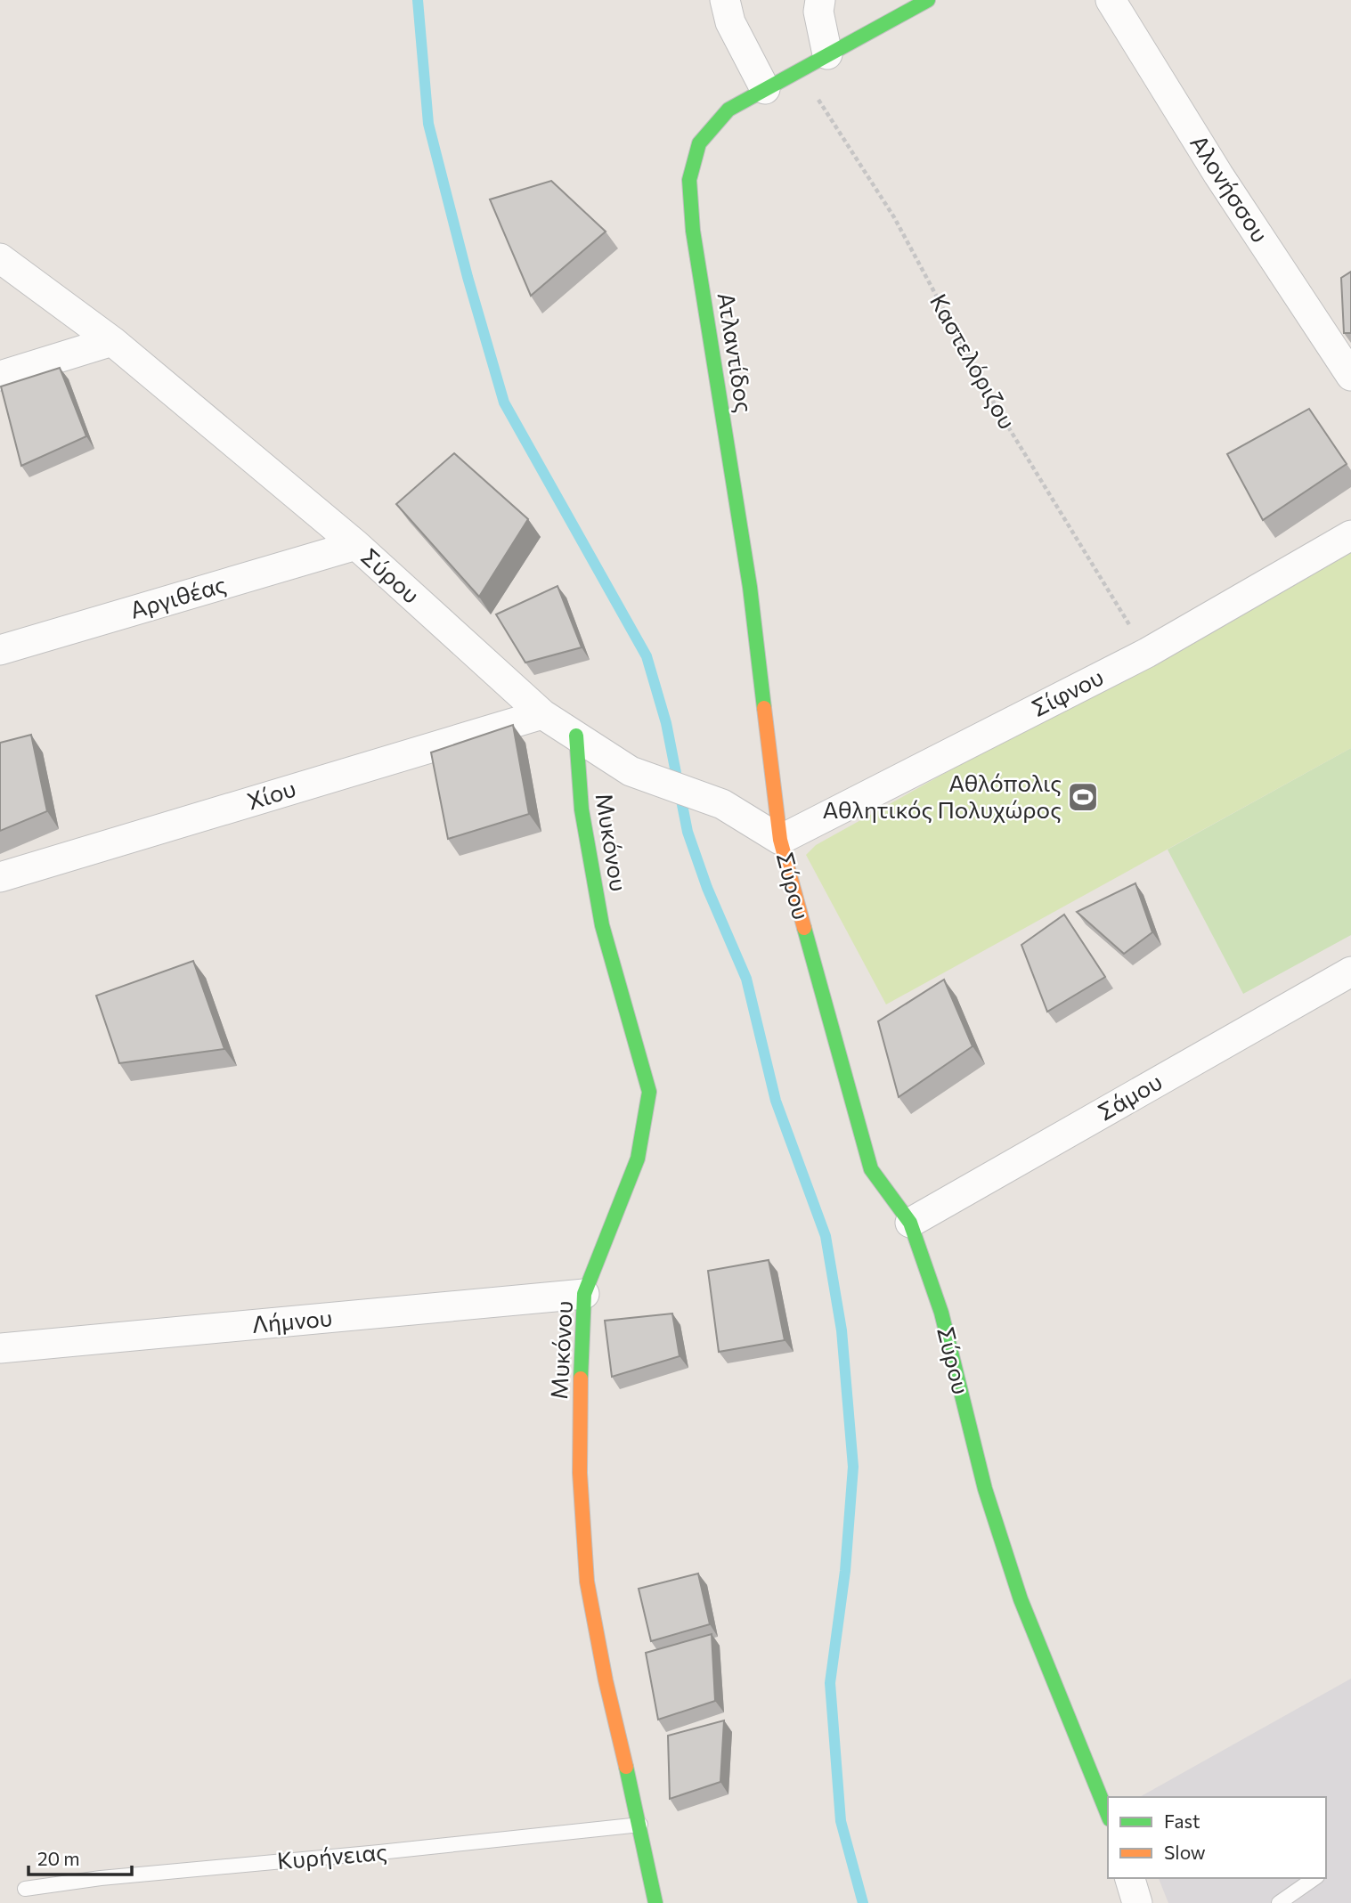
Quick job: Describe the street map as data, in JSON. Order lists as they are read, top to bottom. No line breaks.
{"streets":{"street":["Αλονήσσου","Ατλαντίδος","Σύρου","Αργιθέας","Σίφνου","Χίου","Μυκόνου","Σάμου","Λήμνου"],"lane":["Κυρήνειας"],"path":["Καστελόριζου"]},"crossings":[["Ατλαντίδος","Καστελόριζου"],["Ατλαντίδος","Σύρου"],["Ατλαντίδος","Σίφνου"],["Καστελόριζου","Σίφνου"],["Σύρου","Αργιθέας"],["Σύρου","Σίφνου"],["Σύρου","Χίου"],["Σύρου","Μυκόνου"],["Σύρου","Σάμου"],["Μυκόνου","Λήμνου"],["Μυκόνου","Κυρήνειας"]],"places":{"sports":["Αθλόπολις Αθλητικός Πολυχώρος"]},"legend":["Fast","Slow"],"scale_bar":"20 m"}
